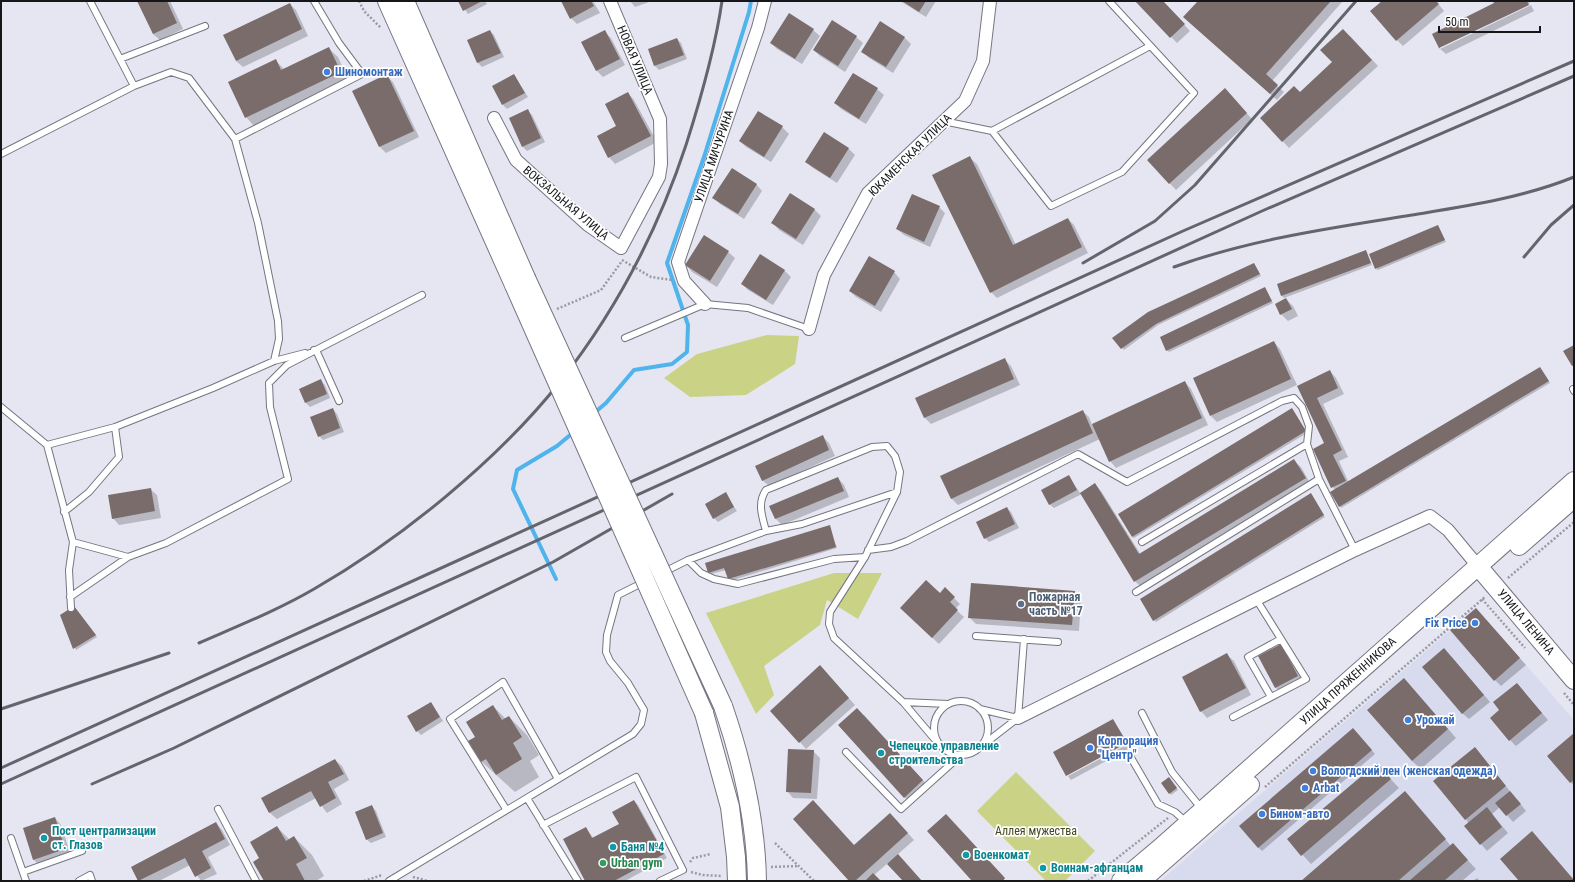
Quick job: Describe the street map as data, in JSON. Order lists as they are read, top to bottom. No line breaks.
{"streets":{"main road":["УЛИЦА ЛЕНИНА","УЛИЦА ПРЯЖЕННИКОВА"],"street":["НОВАЯ УЛИЦА","ЮКАМЕНСКАЯ УЛИЦА","УЛИЦА МИЧУРИНА","ВОКЗАЛЬНАЯ УЛИЦА"]},"crossings":[["НОВАЯ УЛИЦА","ВОКЗАЛЬНАЯ УЛИЦА"],["УЛИЦА ЛЕНИНА","УЛИЦА ПРЯЖЕННИКОВА"]],"parks":["Аллея мужества"],"places":["Шиномонтаж","Пожарная часть №17","Fix Price","Урожай","Корпорация \"Центр\"","Чепецкое управление строительства","Вологдский лен (женская одежда)","Arbat","Бином-авто","Пост централизации ст. Глазов","Баня №4","Военкомат","Urban gym","Воинам-афганцам"],"scale_bar":"50 m"}
